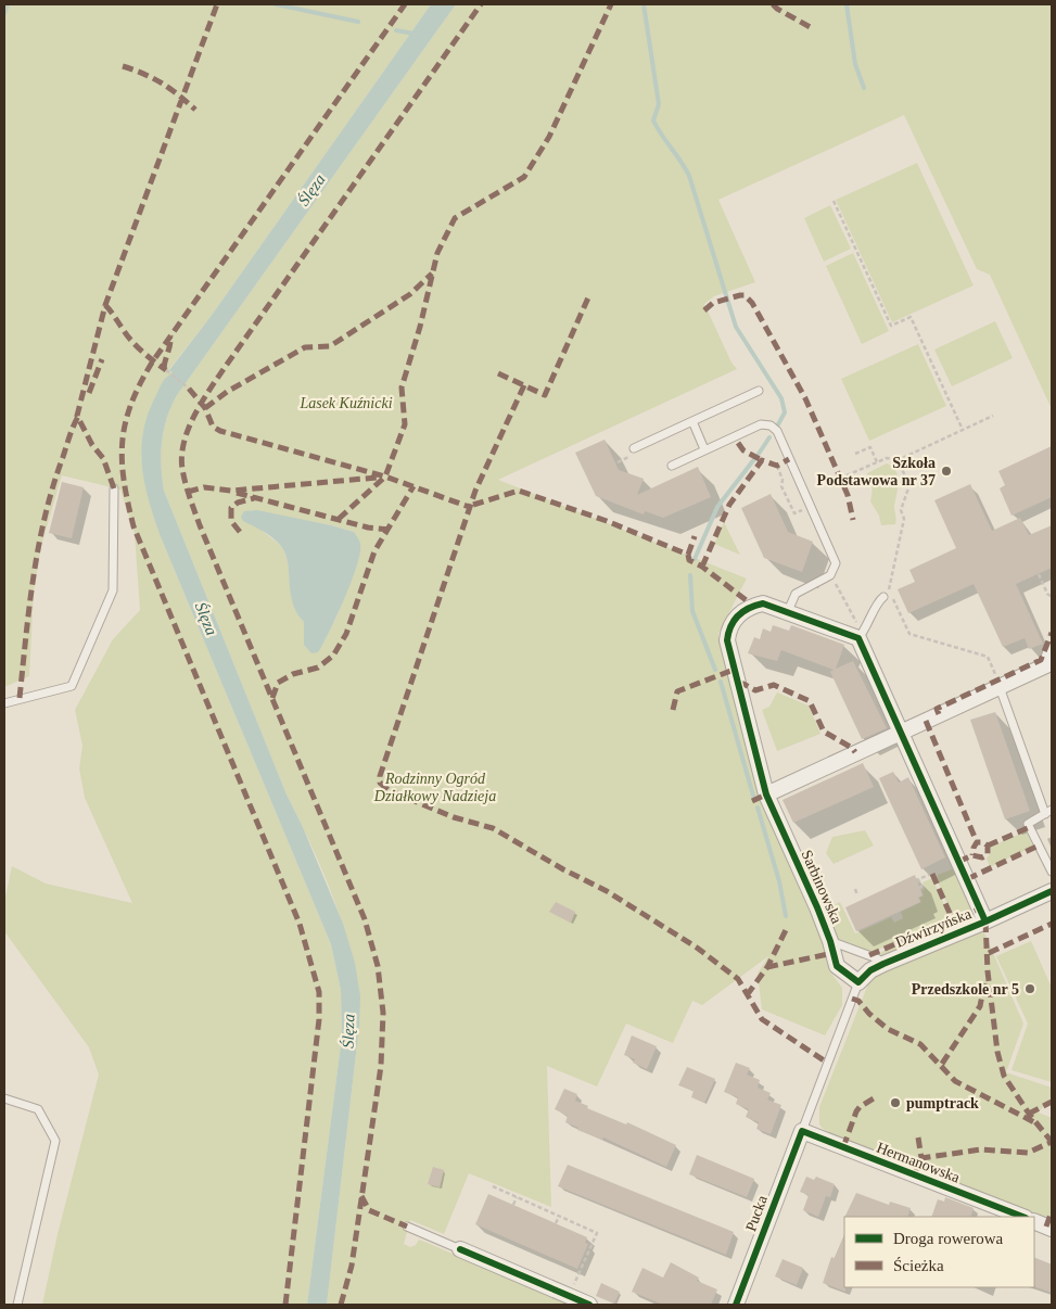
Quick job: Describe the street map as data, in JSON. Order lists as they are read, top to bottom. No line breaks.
{"streets":{"street":["Sarbinowska","Dźwirzyńska","Hermanowska","Pucka"]},"crossings":[["Sarbinowska","Dźwirzyńska"],["Sarbinowska","Pucka"],["Dźwirzyńska","Pucka"],["Hermanowska","Pucka"]],"water":["Ślęza"],"parks":["Lasek Kuźnicki","Rodzinny Ogród Działkowy Nadzieja"],"places":["Szkoła Podstawowa nr 37","Przedszkole nr 5","pumptrack"],"legend":["Droga rowerowa","Ścieżka"]}
